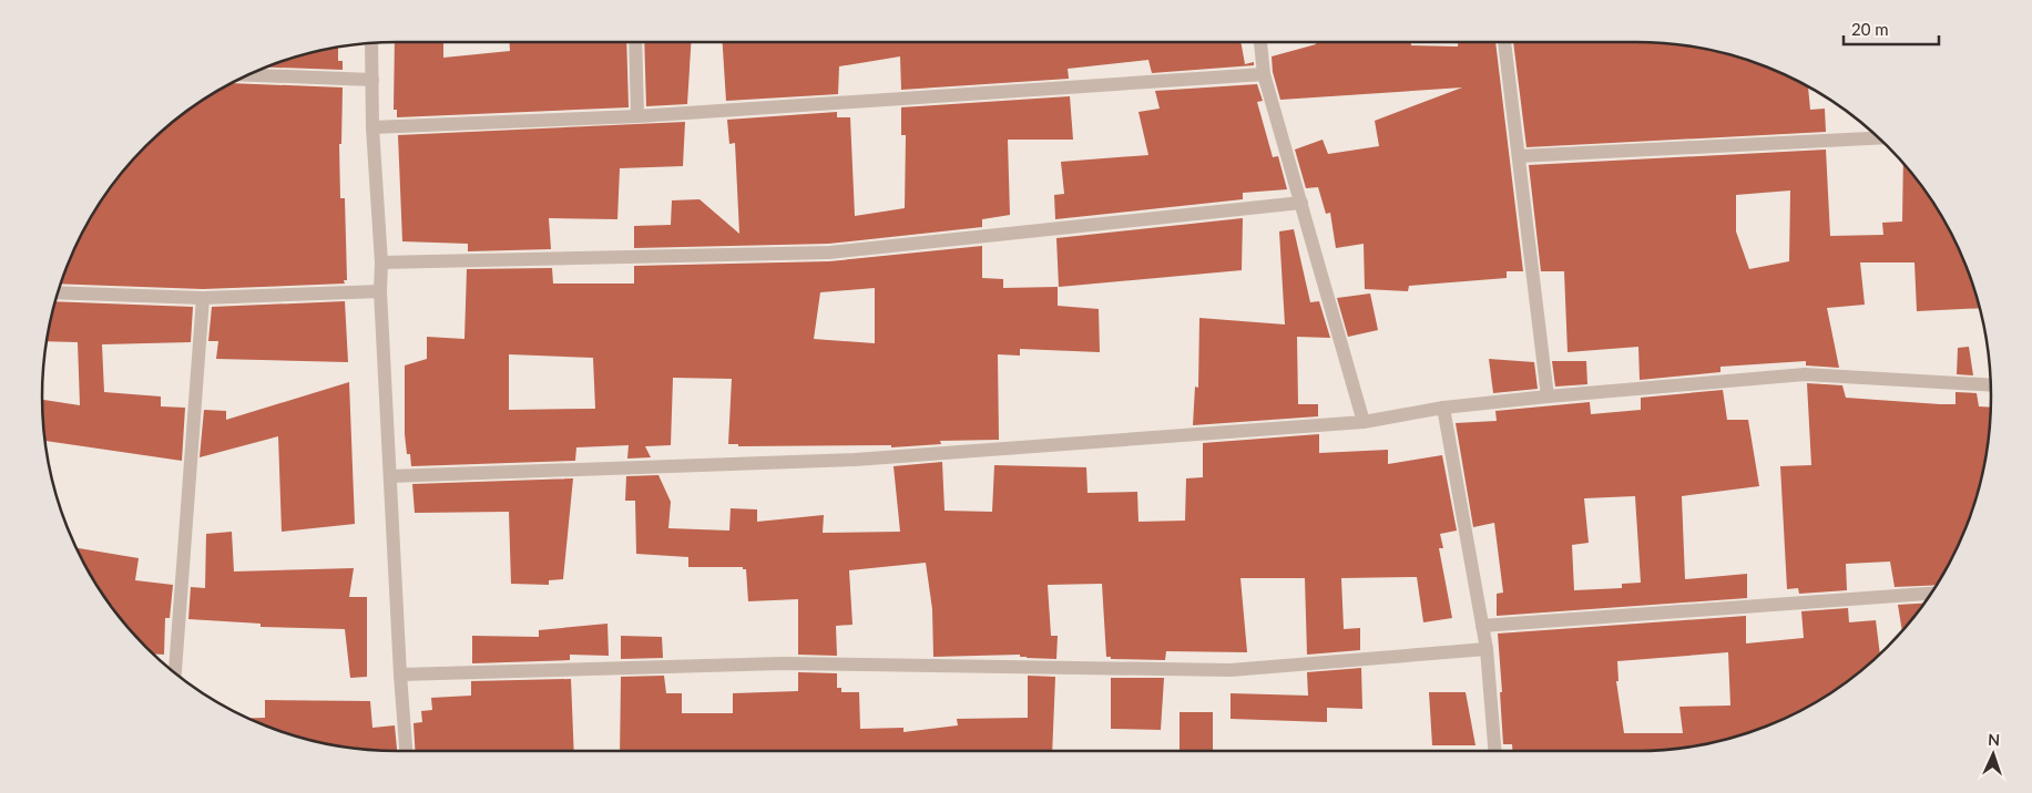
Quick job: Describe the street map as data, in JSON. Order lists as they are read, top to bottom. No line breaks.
{"scale_bar":"20 m","north":"top"}
